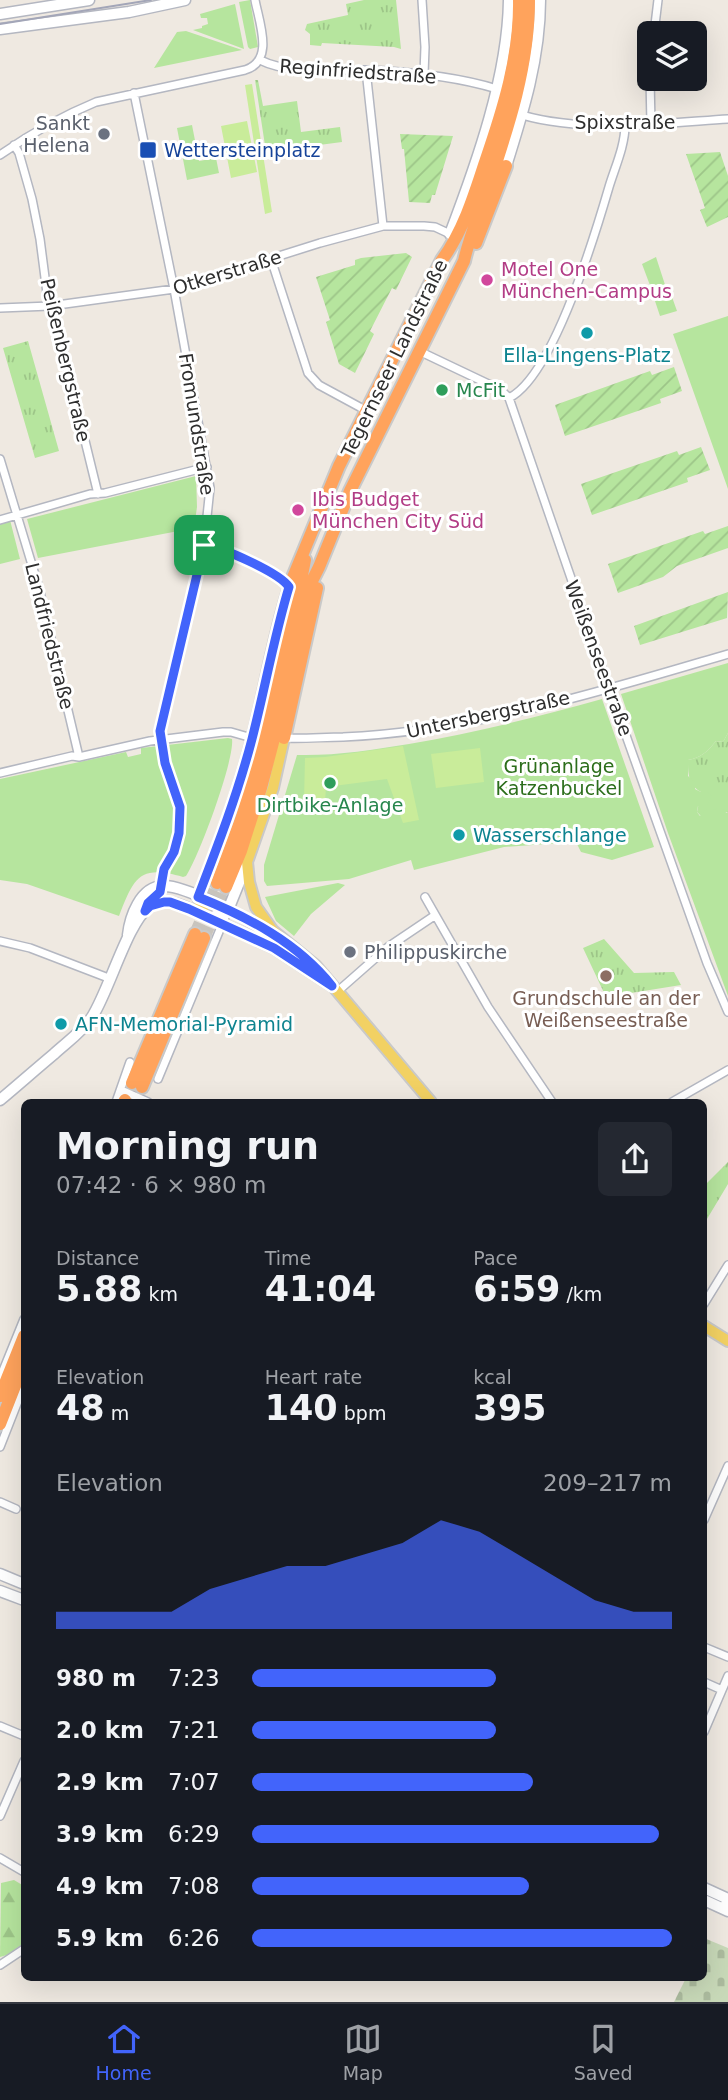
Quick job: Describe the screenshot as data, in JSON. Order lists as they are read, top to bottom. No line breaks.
{"streets":{"highway":["Tegernseer Landstraße"],"street":["Reginfriedstraße","Spixstraße","Otkerstraße","Peißenbergstraße","Fromundstraße","Landfriedstraße","Weißenseestraße","Untersbergstraße"]},"crossings":[["Reginfriedstraße","Tegernseer Landstraße"],["Otkerstraße","Tegernseer Landstraße"],["Otkerstraße","Peißenbergstraße"],["Otkerstraße","Fromundstraße"],["Weißenseestraße","Untersbergstraße"]],"parks":["Grünanlage Katzenbuckel"],"places":{"other":["Sankt Helena","Motel One München-Campus","Ella-Lingens-Platz","McFit","Ibis Budget München City Süd","Dirtbike-Anlage","Wasserschlange","Philippuskirche","Grundschule an der Weißenseestraße","AFN-Memorial-Pyramid"],"transit":["Wettersteinplatz"]},"page":{"heading":["Morning run","07:42 · 6 × 980 m"],"stats":[["Distance","5.88 km"],["Time","41:04"],["Pace","6:59 /km"],["Elevation","48 m"],["Heart rate","140 bpm"],["kcal","395"]],"chart":["Elevation","209–217 m"],"list":[{"name":"980 m","note":"7:23"},{"name":"2.0 km","note":"7:21"},{"name":"2.9 km","note":"7:07"},{"name":"3.9 km","note":"6:29"},{"name":"4.9 km","note":"7:08"},{"name":"5.9 km","note":"6:26"}],"tabs":["Home","Map","Saved"]}}
